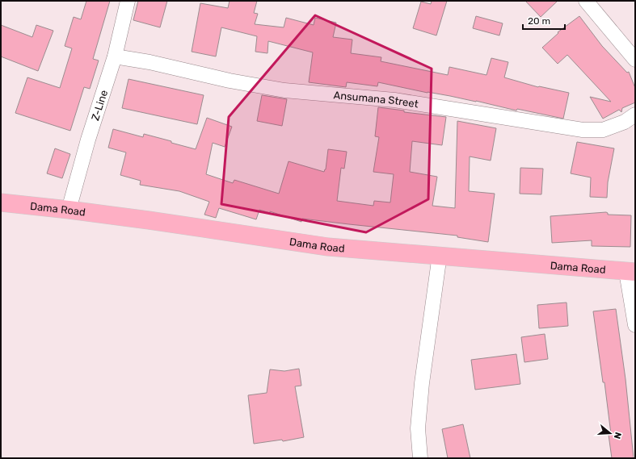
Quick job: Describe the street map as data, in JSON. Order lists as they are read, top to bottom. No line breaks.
{"streets":{"highway":["Dama Road"],"street":["Ansumana Street","Z-Line"]},"crossings":[["Ansumana Street","Z-Line"],["Z-Line","Dama Road"]],"scale_bar":"20 m","north":"right"}
